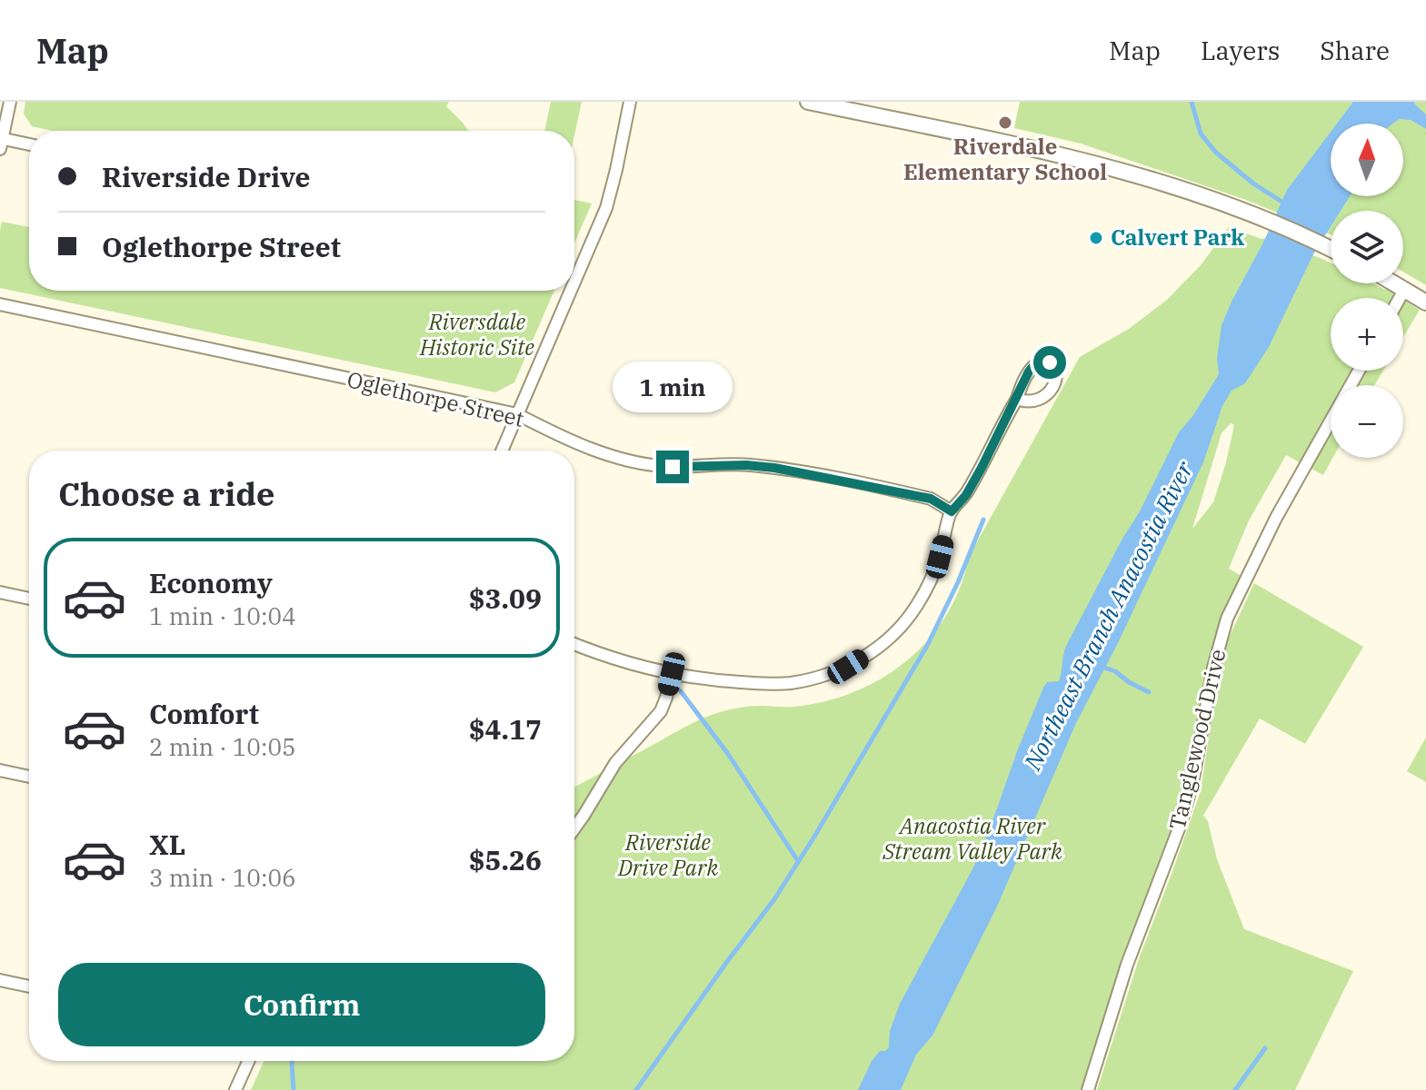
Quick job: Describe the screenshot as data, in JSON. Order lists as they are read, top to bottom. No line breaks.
{"streets":{"street":["Oglethorpe Street","Tanglewood Drive"]},"water":["Northeast Branch Anacostia River"],"parks":["Riversdale Historic Site","Anacostia River Stream Valley Park","Riverside Drive Park"],"places":["Riverdale Elementary School","Calvert Park"],"north":"top","page":{"header":"Map","nav":["Map","Layers","Share"],"map_buttons":["+","−"],"banner":["Riverside Drive","Oglethorpe Street"],"bubble":"1 min","heading":"Choose a ride","list":[{"name":"Economy","note":"1 min · 10:04","value":"$3.09"},{"name":"Comfort","note":"2 min · 10:05","value":"$4.17"},{"name":"XL","note":"3 min · 10:06","value":"$5.26"}],"buttons":"Confirm"}}
